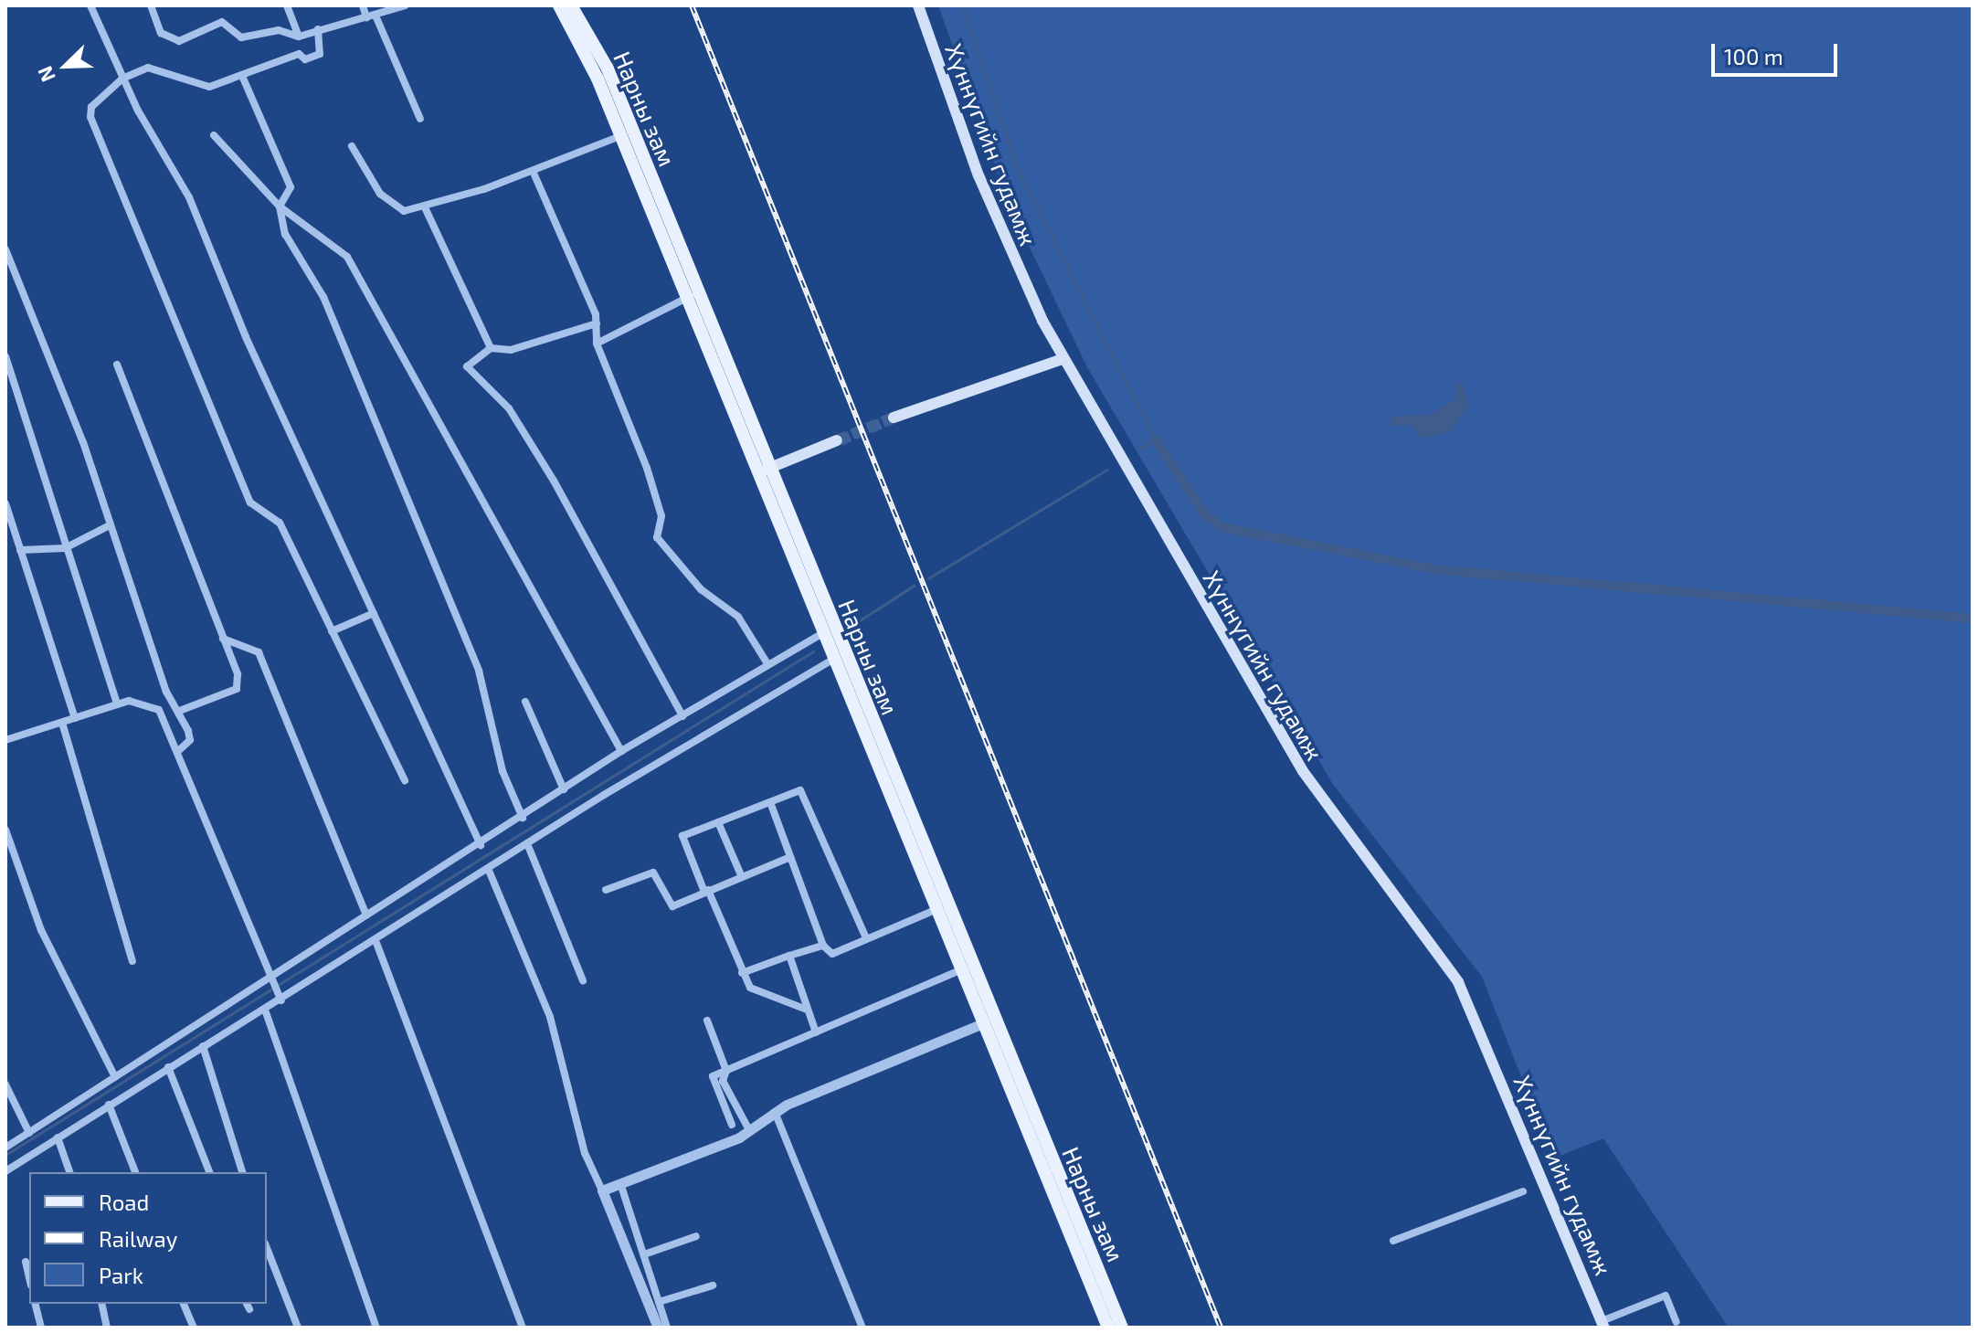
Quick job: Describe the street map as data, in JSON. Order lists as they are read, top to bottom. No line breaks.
{"streets":{"main road":["Нарны зам","Хүннүгийн гудамж"]},"legend":["Road","Railway","Park"],"scale_bar":"100 m","north":"bottom left"}
